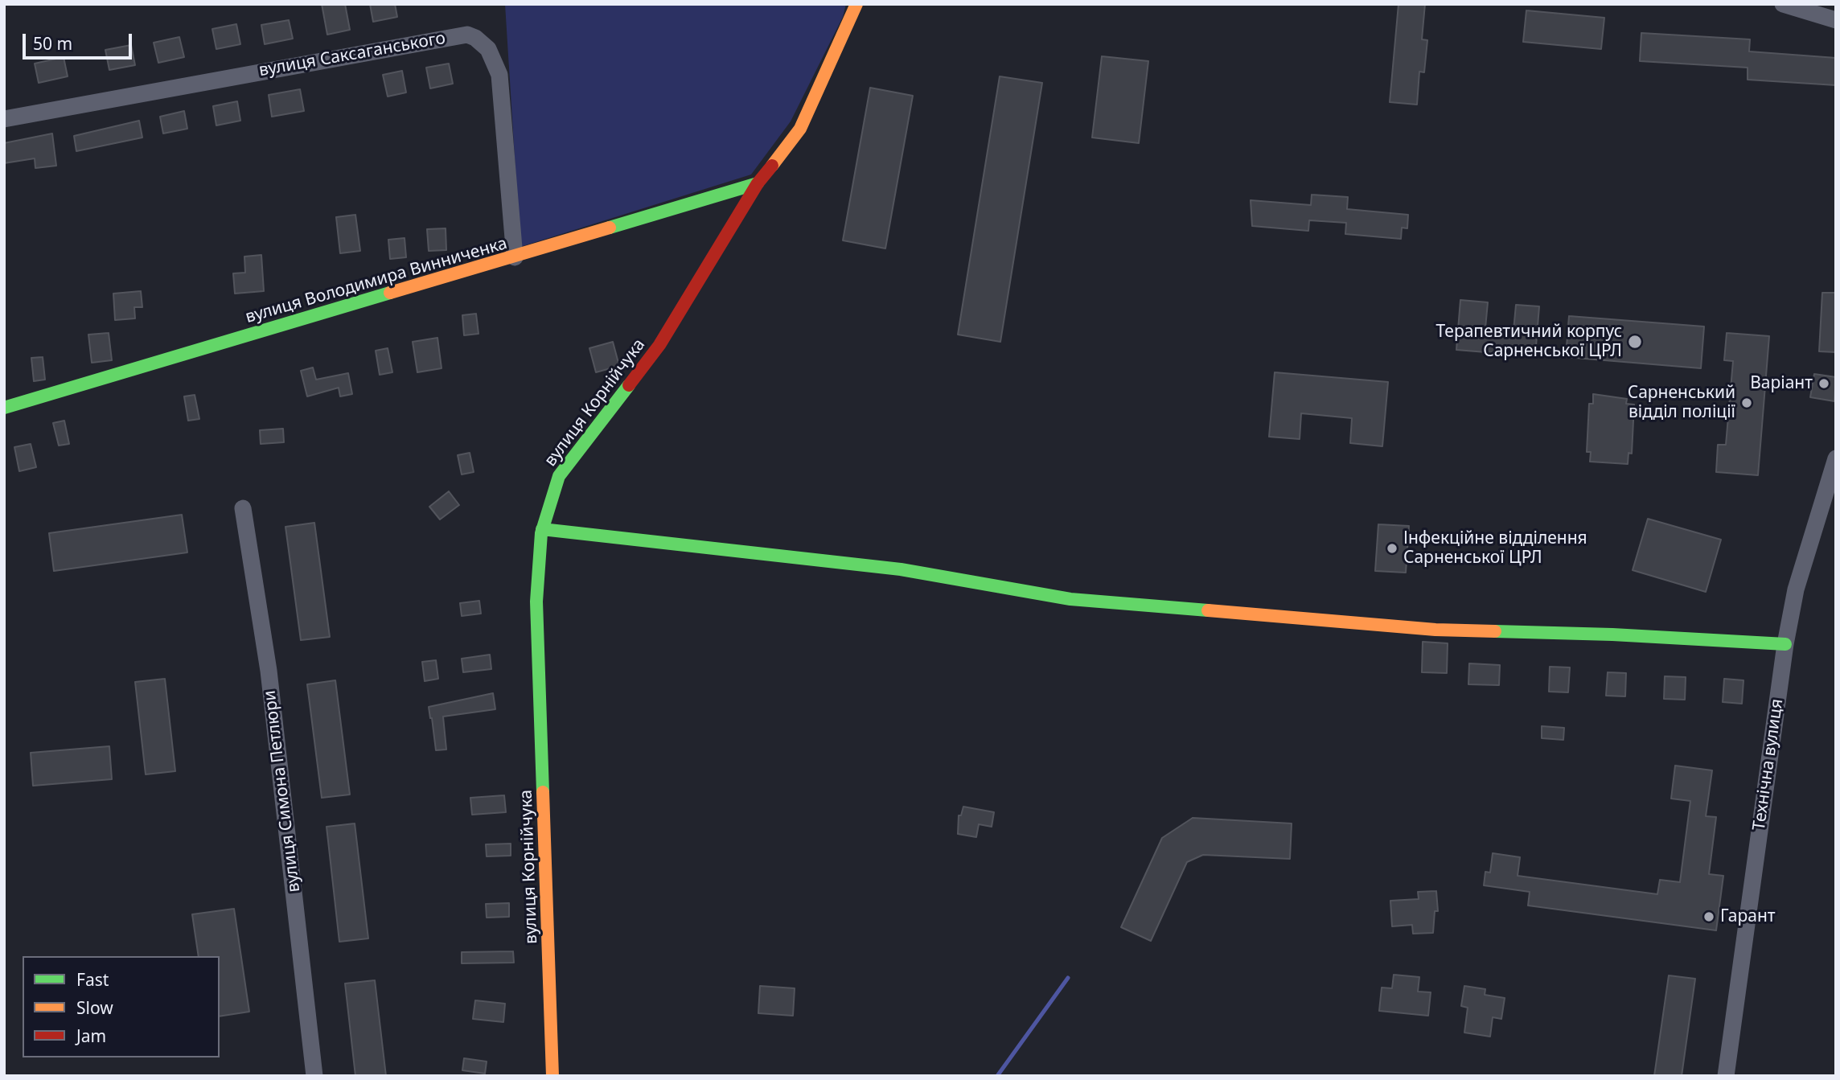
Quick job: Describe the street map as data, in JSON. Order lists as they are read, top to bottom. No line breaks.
{"streets":{"street":["вулиця Саксаганського","вулиця Володимира Винниченка","вулиця Корнійчука","Технічна вулиця","вулиця Симона Петлюри"]},"crossings":[["вулиця Саксаганського","вулиця Володимира Винниченка"],["вулиця Володимира Винниченка","вулиця Корнійчука"]],"places":["Терапевтичний корпус Сарненської ЦРЛ","Варіант","Сарненський відділ поліції","Інфекційне відділення Сарненської ЦРЛ","Гарант"],"legend":["Fast","Slow","Jam"],"scale_bar":"50 m"}
